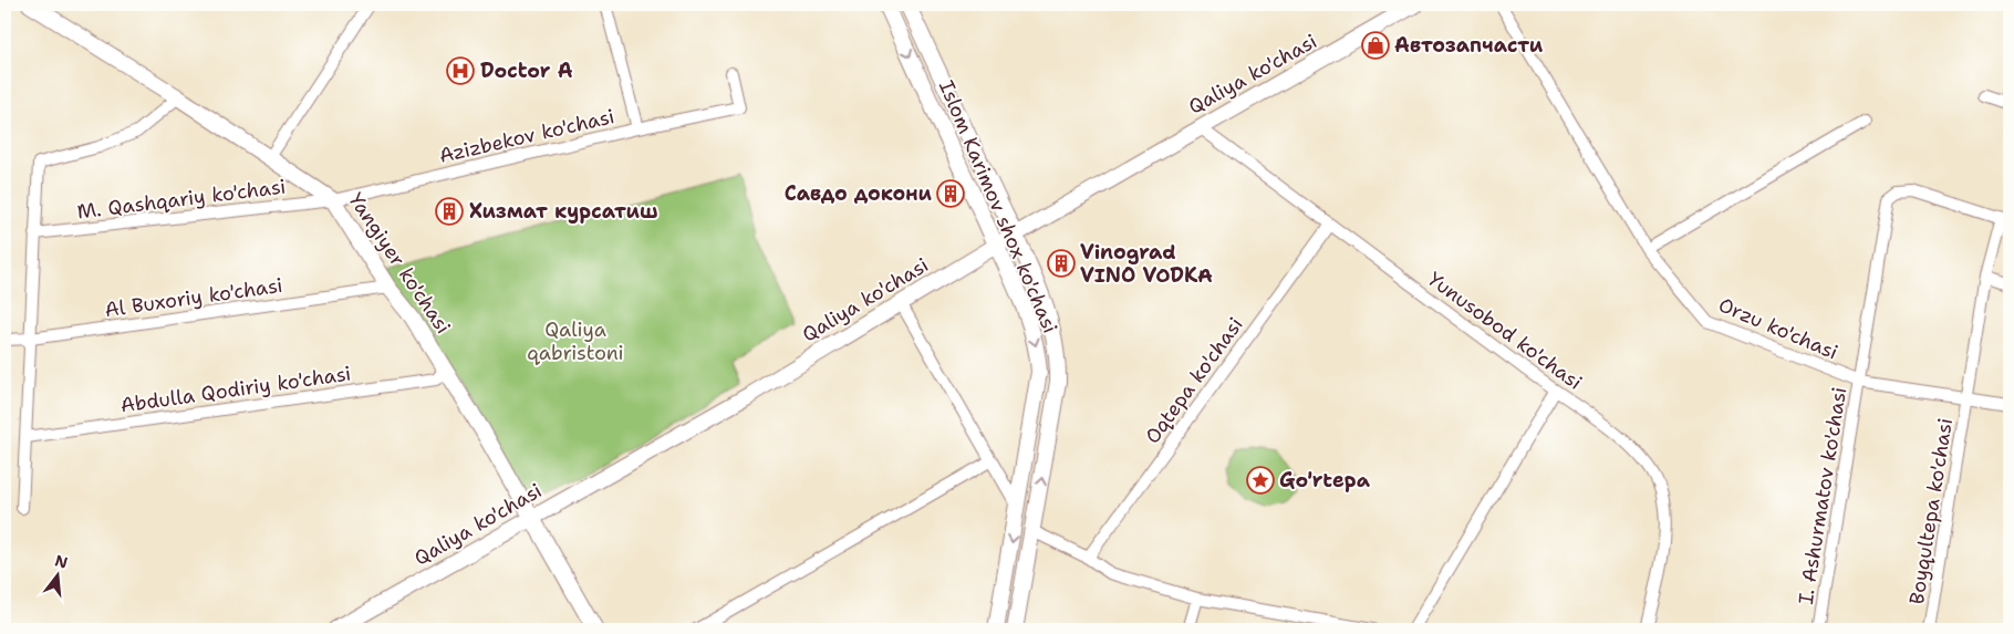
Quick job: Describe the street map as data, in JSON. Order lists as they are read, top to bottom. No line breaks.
{"streets":{"main road":["Qaliya ko'chasi","Islom Karimov shox ko'chasi","Yangiyer ko'chasi"],"street":["Azizbekov ko'chasi","M. Qashqariy ko'chasi","Al Buxoriy ko'chasi","Orzu ko'chasi","Yunusobod ko'chasi","Oqtepa ko'chasi","Abdulla Qodiriy ko'chasi","I. Ashurmatov ko'chasi","Boyqultepa ko'chasi"]},"crossings":[["Qaliya ko'chasi","Islom Karimov shox ko'chasi"],["Qaliya ko'chasi","Yangiyer ko'chasi"],["Qaliya ko'chasi","Yunusobod ko'chasi"],["Azizbekov ko'chasi","M. Qashqariy ko'chasi"],["Azizbekov ko'chasi","Yangiyer ko'chasi"],["M. Qashqariy ko'chasi","Yangiyer ko'chasi"],["Yangiyer ko'chasi","Al Buxoriy ko'chasi"],["Yangiyer ko'chasi","Abdulla Qodiriy ko'chasi"],["Orzu ko'chasi","I. Ashurmatov ko'chasi"],["Orzu ko'chasi","Boyqultepa ko'chasi"],["Yunusobod ko'chasi","Oqtepa ko'chasi"],["I. Ashurmatov ko'chasi","Boyqultepa ko'chasi"]],"parks":["Qaliya qabristoni"],"places":{"shop":["Автозапчасти"],"hospital":["Doctor A"],"building":["Савдо докони","Хизмат курсатиш","Vinograd VINO VODKA"],"place":["Go'rtepa"]},"north":"top"}
